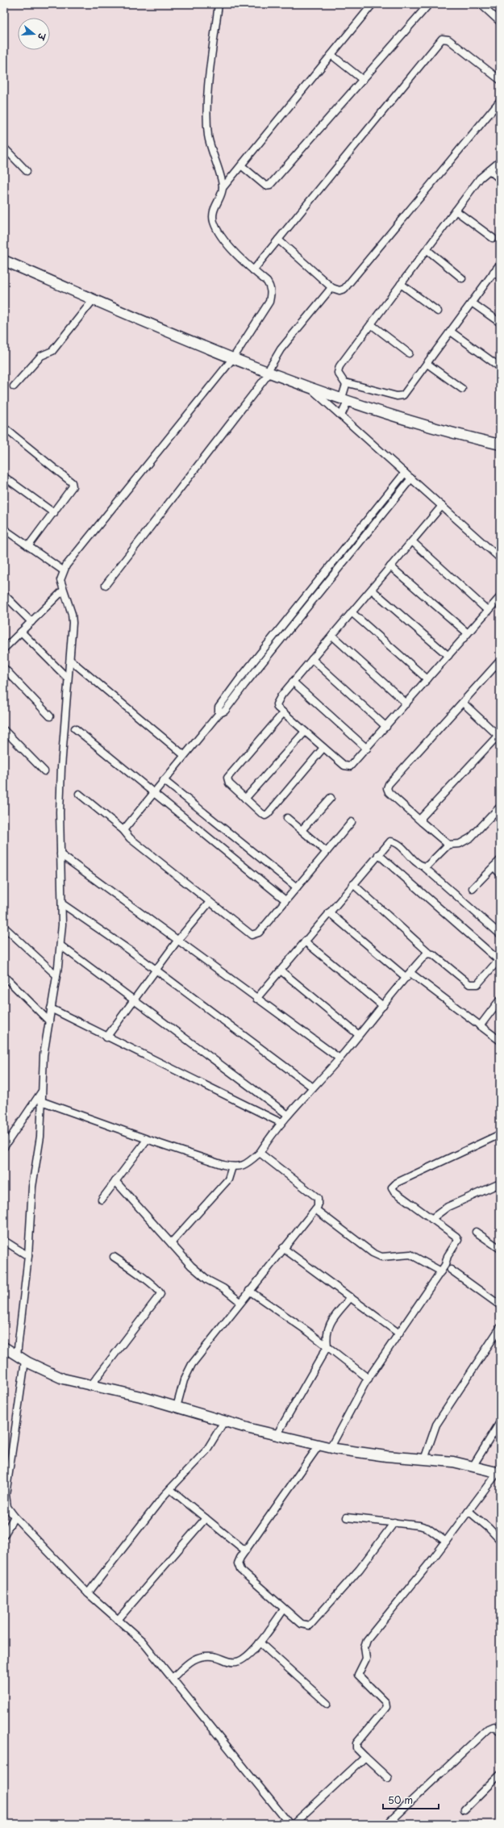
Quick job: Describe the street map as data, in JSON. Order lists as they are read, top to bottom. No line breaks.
{"scale_bar":"50 m","north":"right"}
